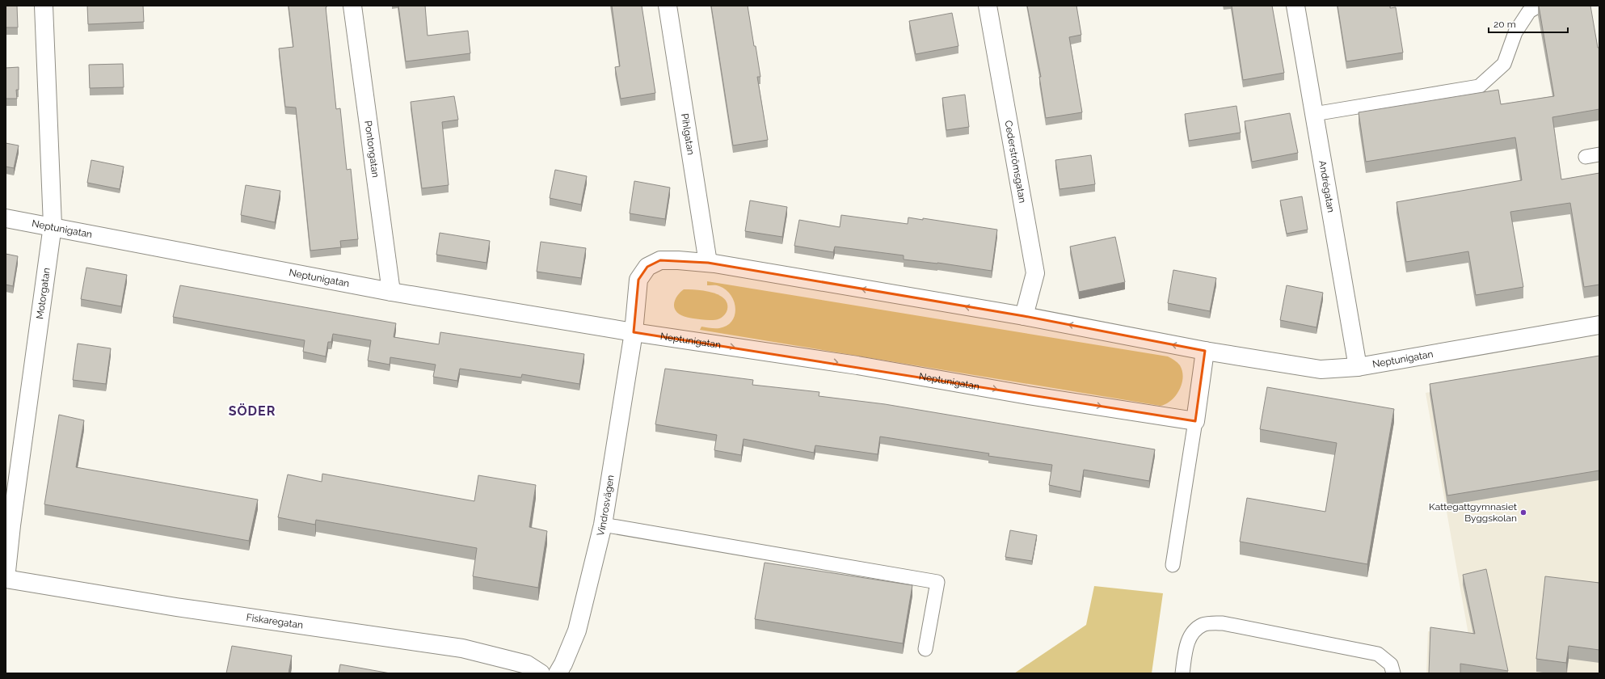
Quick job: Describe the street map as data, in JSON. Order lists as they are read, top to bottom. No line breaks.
{"streets":{"street":["Pihlgatan","Pontongatan","Cederströmsgatan","Andrégatan","Neptunigatan","Motorgatan","Vindrosvägen","Fiskaregatan"]},"crossings":[["Pihlgatan","Neptunigatan"],["Pontongatan","Neptunigatan"],["Cederströmsgatan","Neptunigatan"],["Andrégatan","Neptunigatan"],["Neptunigatan","Motorgatan"],["Neptunigatan","Vindrosvägen"],["Motorgatan","Fiskaregatan"]],"districts":["SÖDER"],"places":["Kattegattgymnasiet Byggskolan"],"scale_bar":"20 m"}
